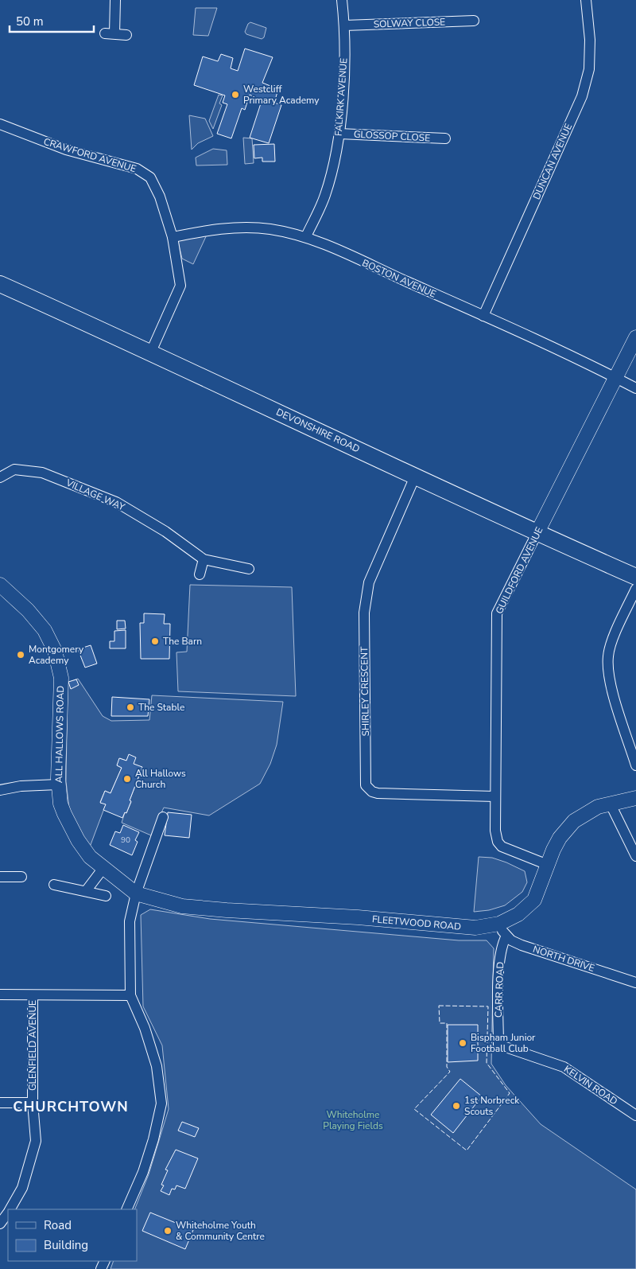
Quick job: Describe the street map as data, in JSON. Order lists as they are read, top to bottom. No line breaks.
{"streets":{"main road":["DEVONSHIRE ROAD"],"street":["SOLWAY CLOSE","FALKIRK AVENUE","GLOSSOP CLOSE","CRAWFORD AVENUE","DUNCAN AVENUE","BOSTON AVENUE","VILLAGE WAY","GUILDFORD AVENUE","SHIRLEY CRESCENT","ALL HALLOWS ROAD","FLEETWOOD ROAD","NORTH DRIVE","CARR ROAD","GLENFIELD AVENUE","KELVIN ROAD"]},"crossings":[["SOLWAY CLOSE","FALKIRK AVENUE"],["FALKIRK AVENUE","GLOSSOP CLOSE"],["FALKIRK AVENUE","BOSTON AVENUE"],["CRAWFORD AVENUE","BOSTON AVENUE"],["CRAWFORD AVENUE","DEVONSHIRE ROAD"],["DUNCAN AVENUE","BOSTON AVENUE"],["BOSTON AVENUE","GUILDFORD AVENUE"],["DEVONSHIRE ROAD","GUILDFORD AVENUE"],["DEVONSHIRE ROAD","SHIRLEY CRESCENT"],["GUILDFORD AVENUE","SHIRLEY CRESCENT"],["GUILDFORD AVENUE","FLEETWOOD ROAD"],["ALL HALLOWS ROAD","FLEETWOOD ROAD"],["FLEETWOOD ROAD","NORTH DRIVE"],["NORTH DRIVE","CARR ROAD"],["CARR ROAD","KELVIN ROAD"]],"districts":["CHURCHTOWN"],"parks":["Whiteholme Playing Fields"],"places":["Westcliff Primary Academy","The Barn","Montgomery Academy","The Stable","All Hallows Church","Bispham Junior Football Club","1st Norbreck Scouts","Whiteholme Youth & Community Centre"],"house_numbers":["90"],"legend":["Road","Building"],"scale_bar":"50 m"}
